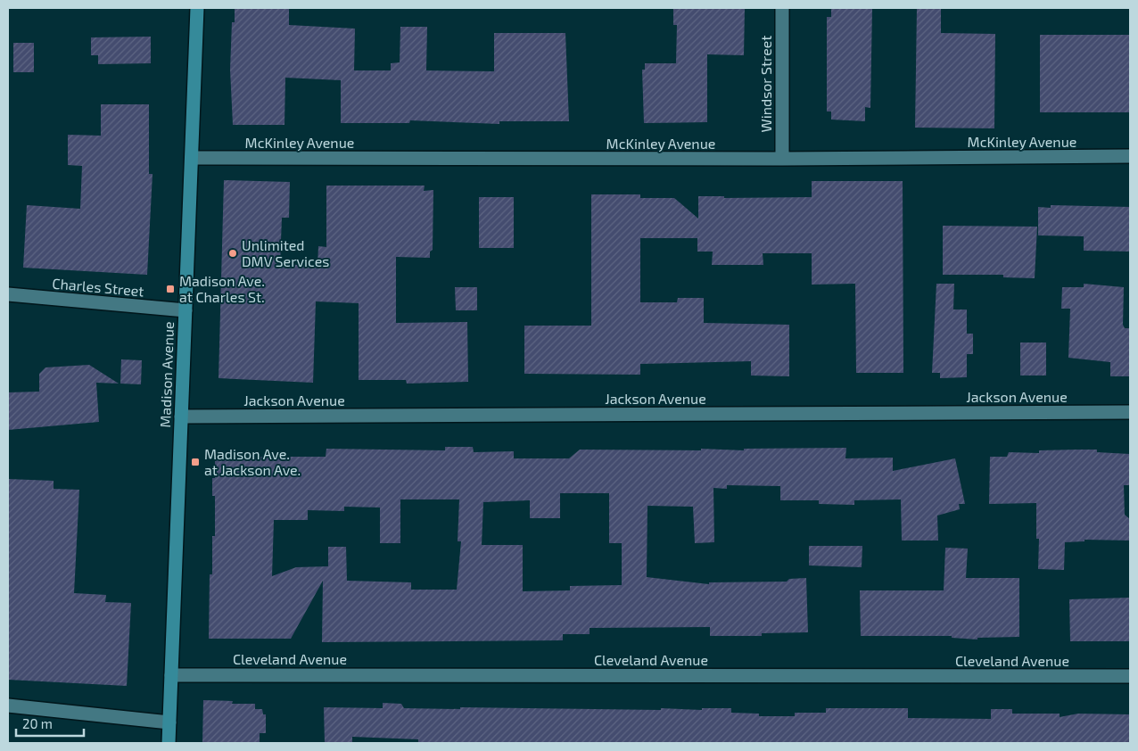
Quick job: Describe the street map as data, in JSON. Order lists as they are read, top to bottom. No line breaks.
{"streets":{"main road":["Madison Avenue"],"street":["Windsor Street","McKinley Avenue","Charles Street","Jackson Avenue","Cleveland Avenue"]},"crossings":[["Windsor Street","McKinley Avenue"],["McKinley Avenue","Madison Avenue"],["Charles Street","Madison Avenue"],["Madison Avenue","Jackson Avenue"],["Madison Avenue","Cleveland Avenue"]],"places":{"other":["Unlimited DMV Services"],"transit":["Madison Ave. at Charles St.","Madison Ave. at Jackson Ave."]},"scale_bar":"20 m"}
